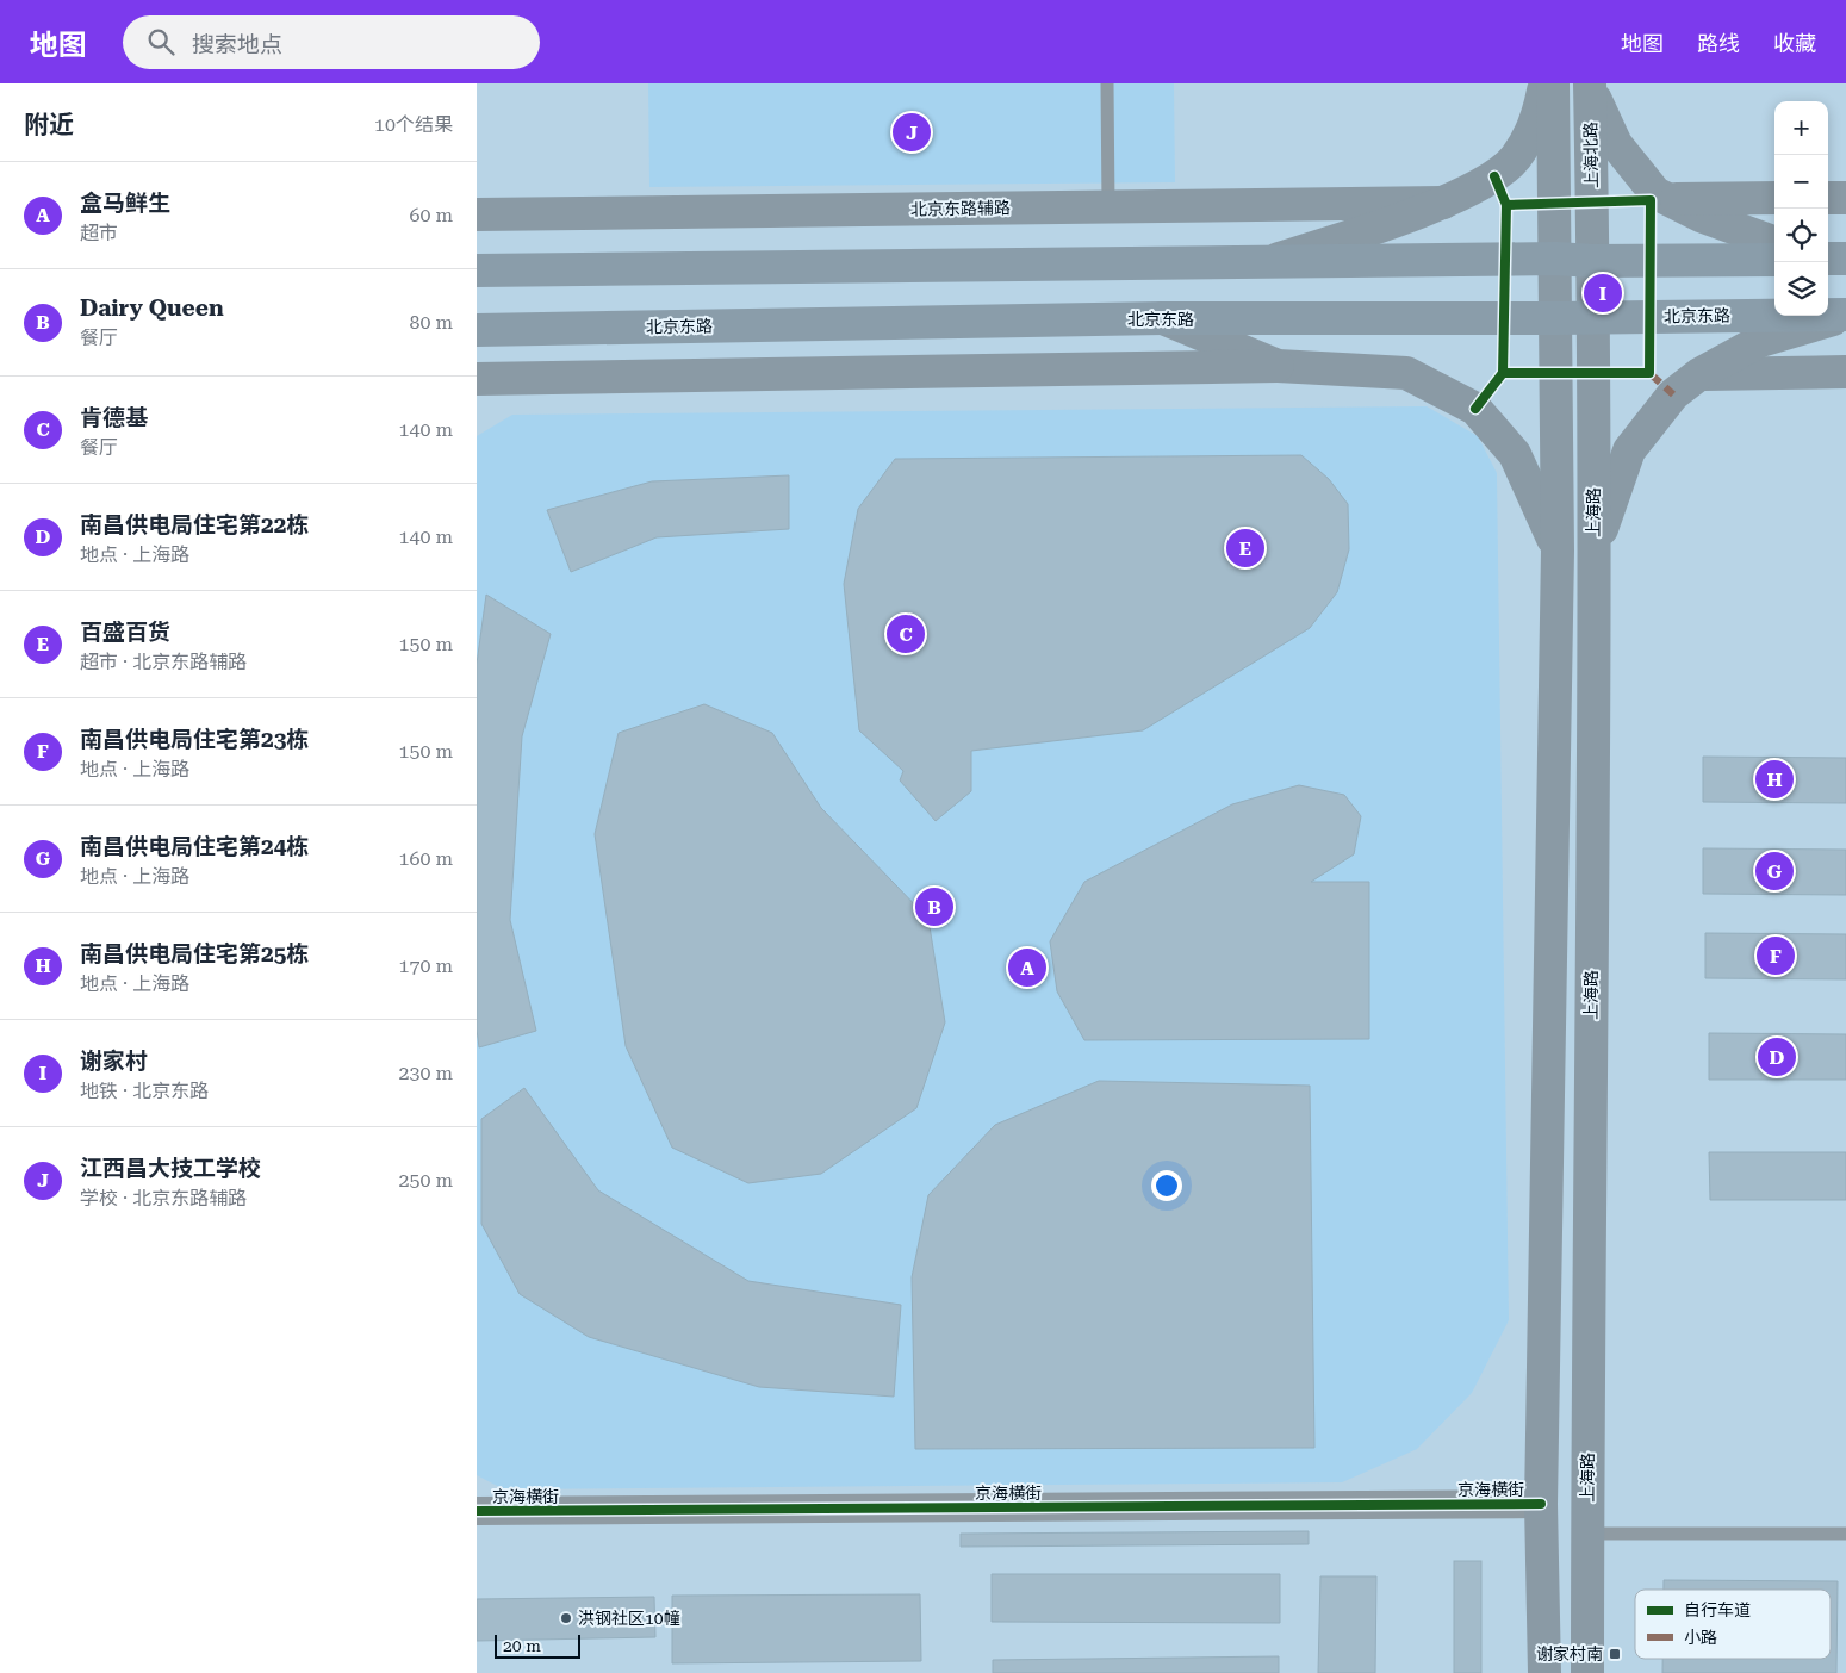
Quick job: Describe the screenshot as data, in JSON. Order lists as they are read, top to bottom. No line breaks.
{"streets":{"main road":["上海北路","北京东路辅路","北京东路","上海路"],"street":["京海横街"]},"crossings":[["上海北路","北京东路"],["上海北路","上海路"],["北京东路","上海路"]],"places":{"other":["洪钢社区10幢"],"transit":["谢家村南"]},"legend":["自行车道","小路"],"scale_bar":"20 m","page":{"header":"地图","search":"搜索地点","nav":["地图","路线","收藏"],"heading":["附近","10个结果"],"map_buttons":["+","−"],"pins":["J","I","E","C","H","G","B","F","A","D"],"list":[{"mark":"A","name":"盒马鲜生","note":"超市","value":"60 m"},{"mark":"B","name":"Dairy Queen","note":"餐厅","value":"80 m"},{"mark":"C","name":"肯德基","note":"餐厅","value":"140 m"},{"mark":"D","name":"南昌供电局住宅第22栋","note":"地点 · 上海路","value":"140 m"},{"mark":"E","name":"百盛百货","note":"超市 · 北京东路辅路","value":"150 m"},{"mark":"F","name":"南昌供电局住宅第23栋","note":"地点 · 上海路","value":"150 m"},{"mark":"G","name":"南昌供电局住宅第24栋","note":"地点 · 上海路","value":"160 m"},{"mark":"H","name":"南昌供电局住宅第25栋","note":"地点 · 上海路","value":"170 m"},{"mark":"I","name":"谢家村","note":"地铁 · 北京东路","value":"230 m"},{"mark":"J","name":"江西昌大技工学校","note":"学校 · 北京东路辅路","value":"250 m"}],"scale":"20 m"}}
